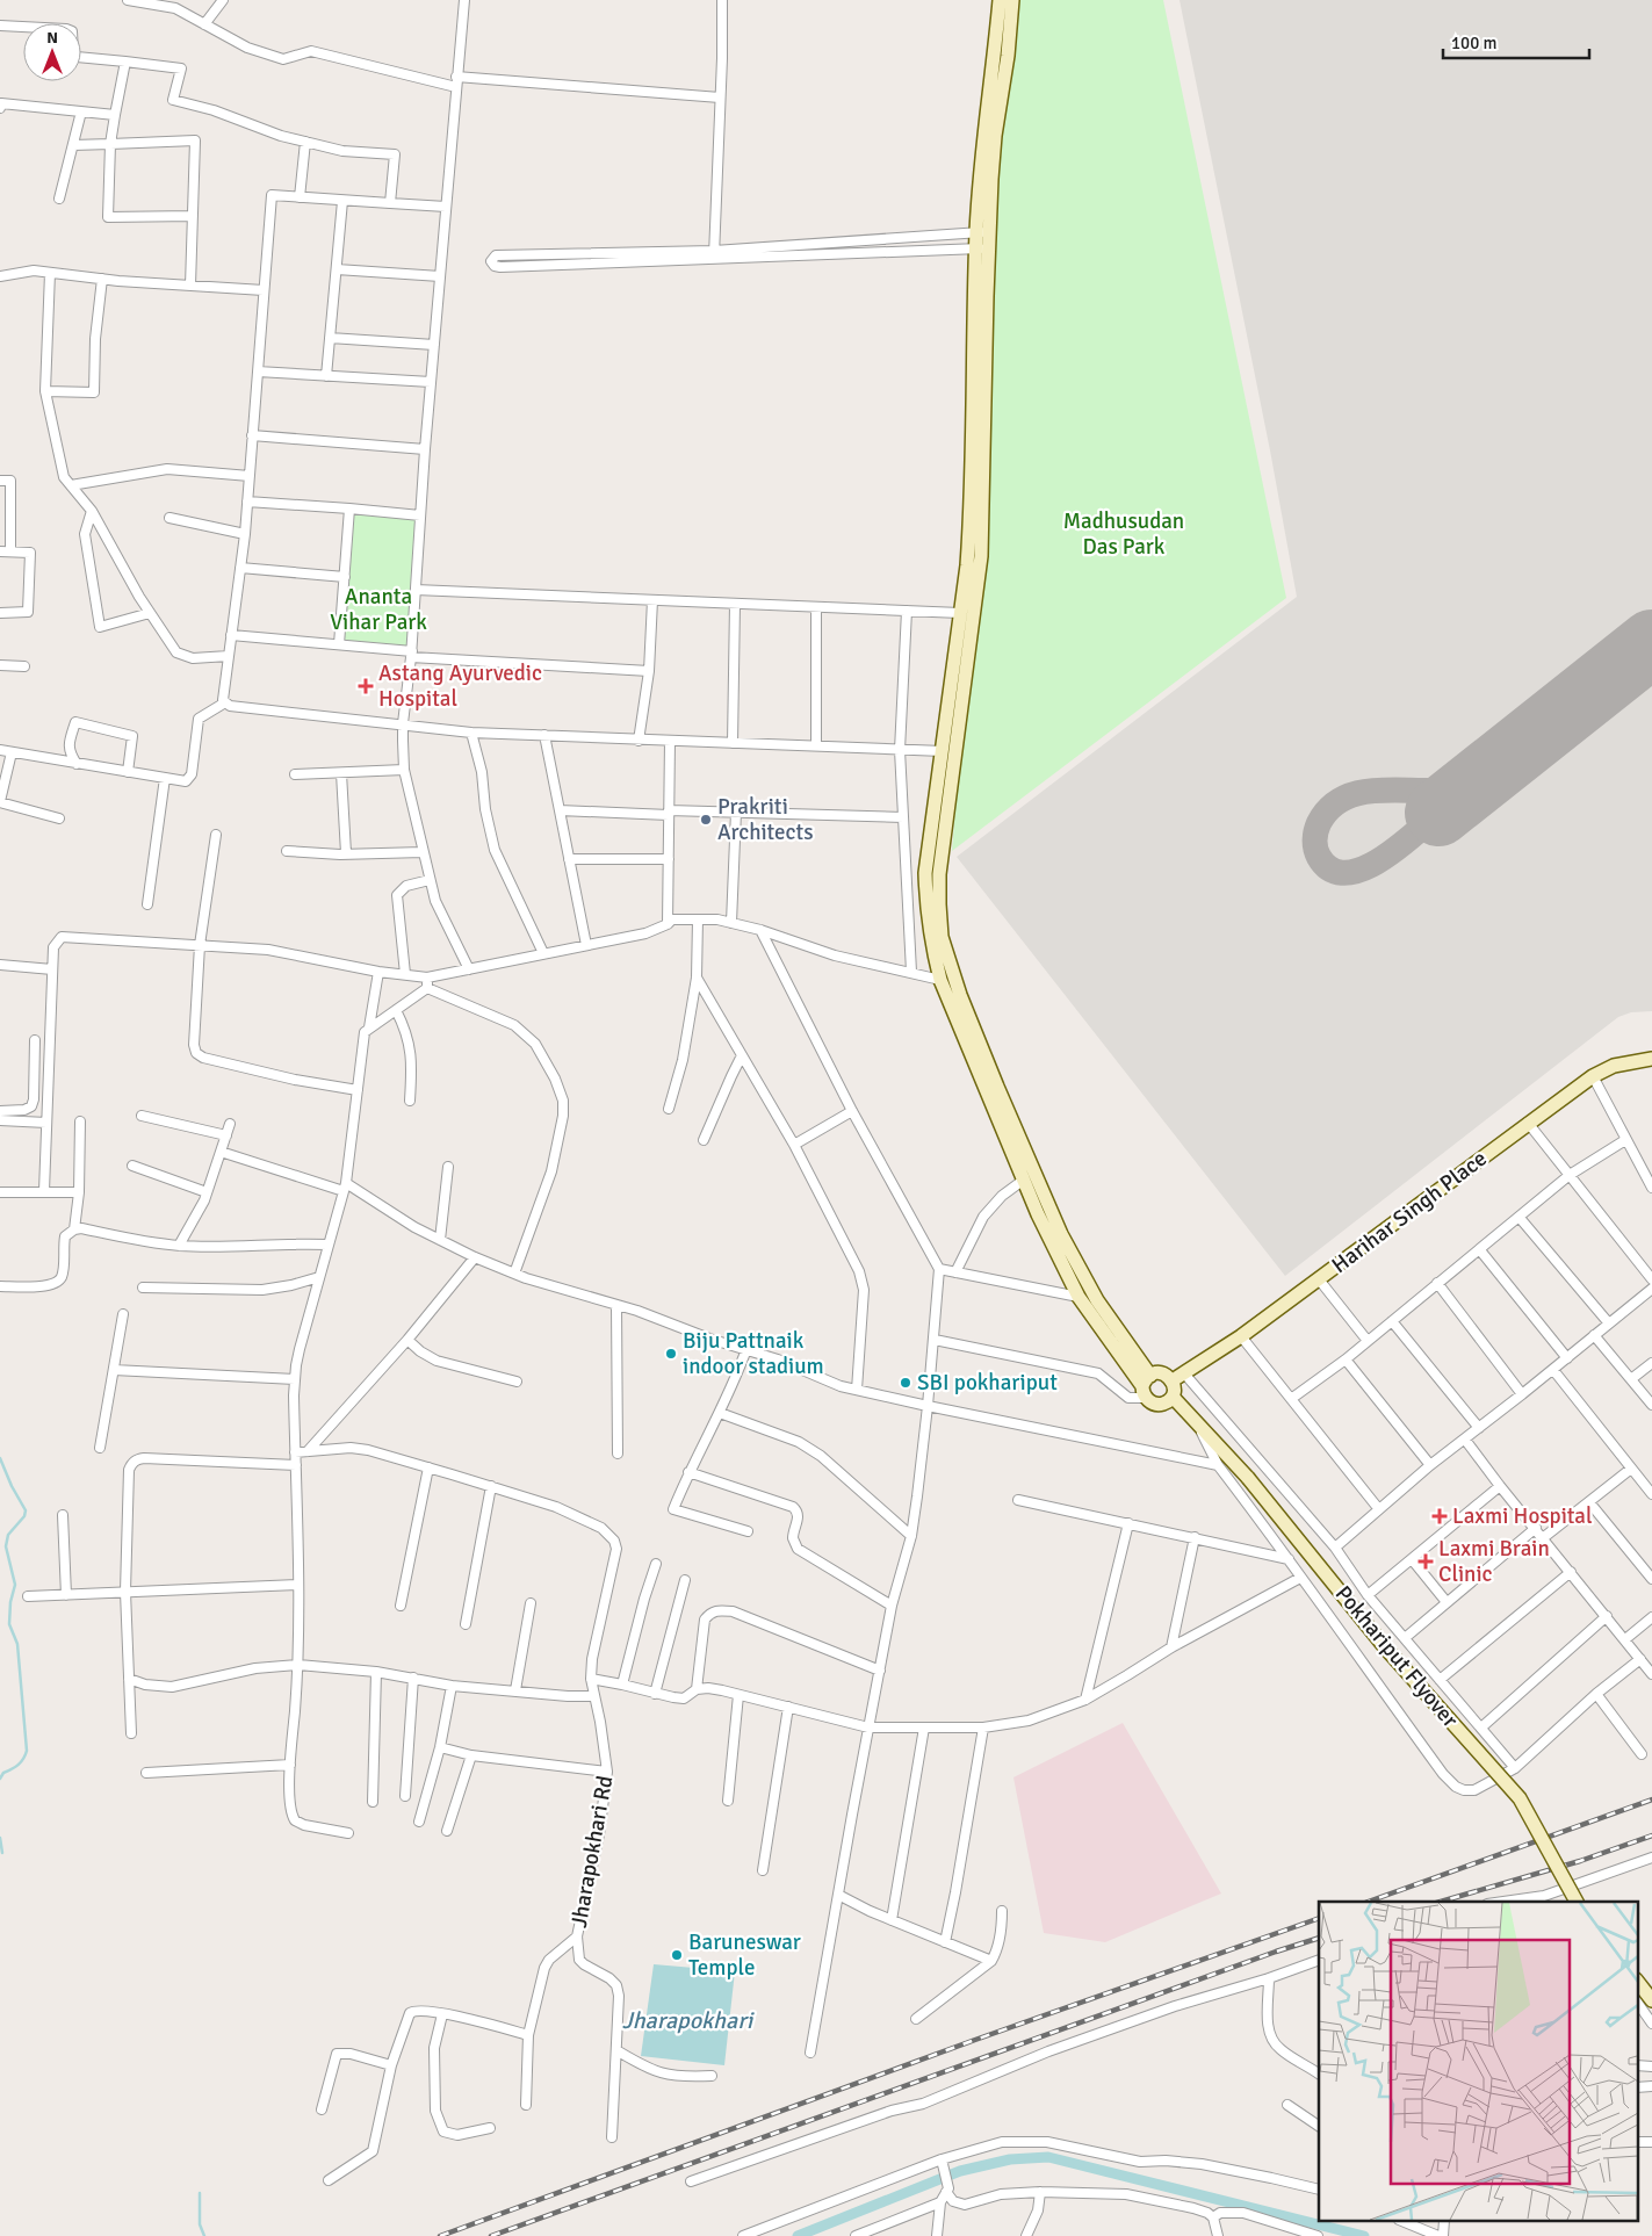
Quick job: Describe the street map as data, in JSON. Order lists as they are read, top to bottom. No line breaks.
{"streets":{"main road":["Harihar Singh Place","Pokhariput Flyover"],"street":["Jharapokhari Rd"]},"water":["Jharapokhari"],"parks":["Madhusudan Das Park","Ananta Vihar Park"],"places":{"health":["Astang Ayurvedic Hospital","Laxmi Hospital","Laxmi Brain Clinic"],"other":["Prakriti Architects","Biju Pattnaik indoor stadium","SBI pokhariput","Baruneswar Temple"]},"scale_bar":"100 m","north":"top"}
